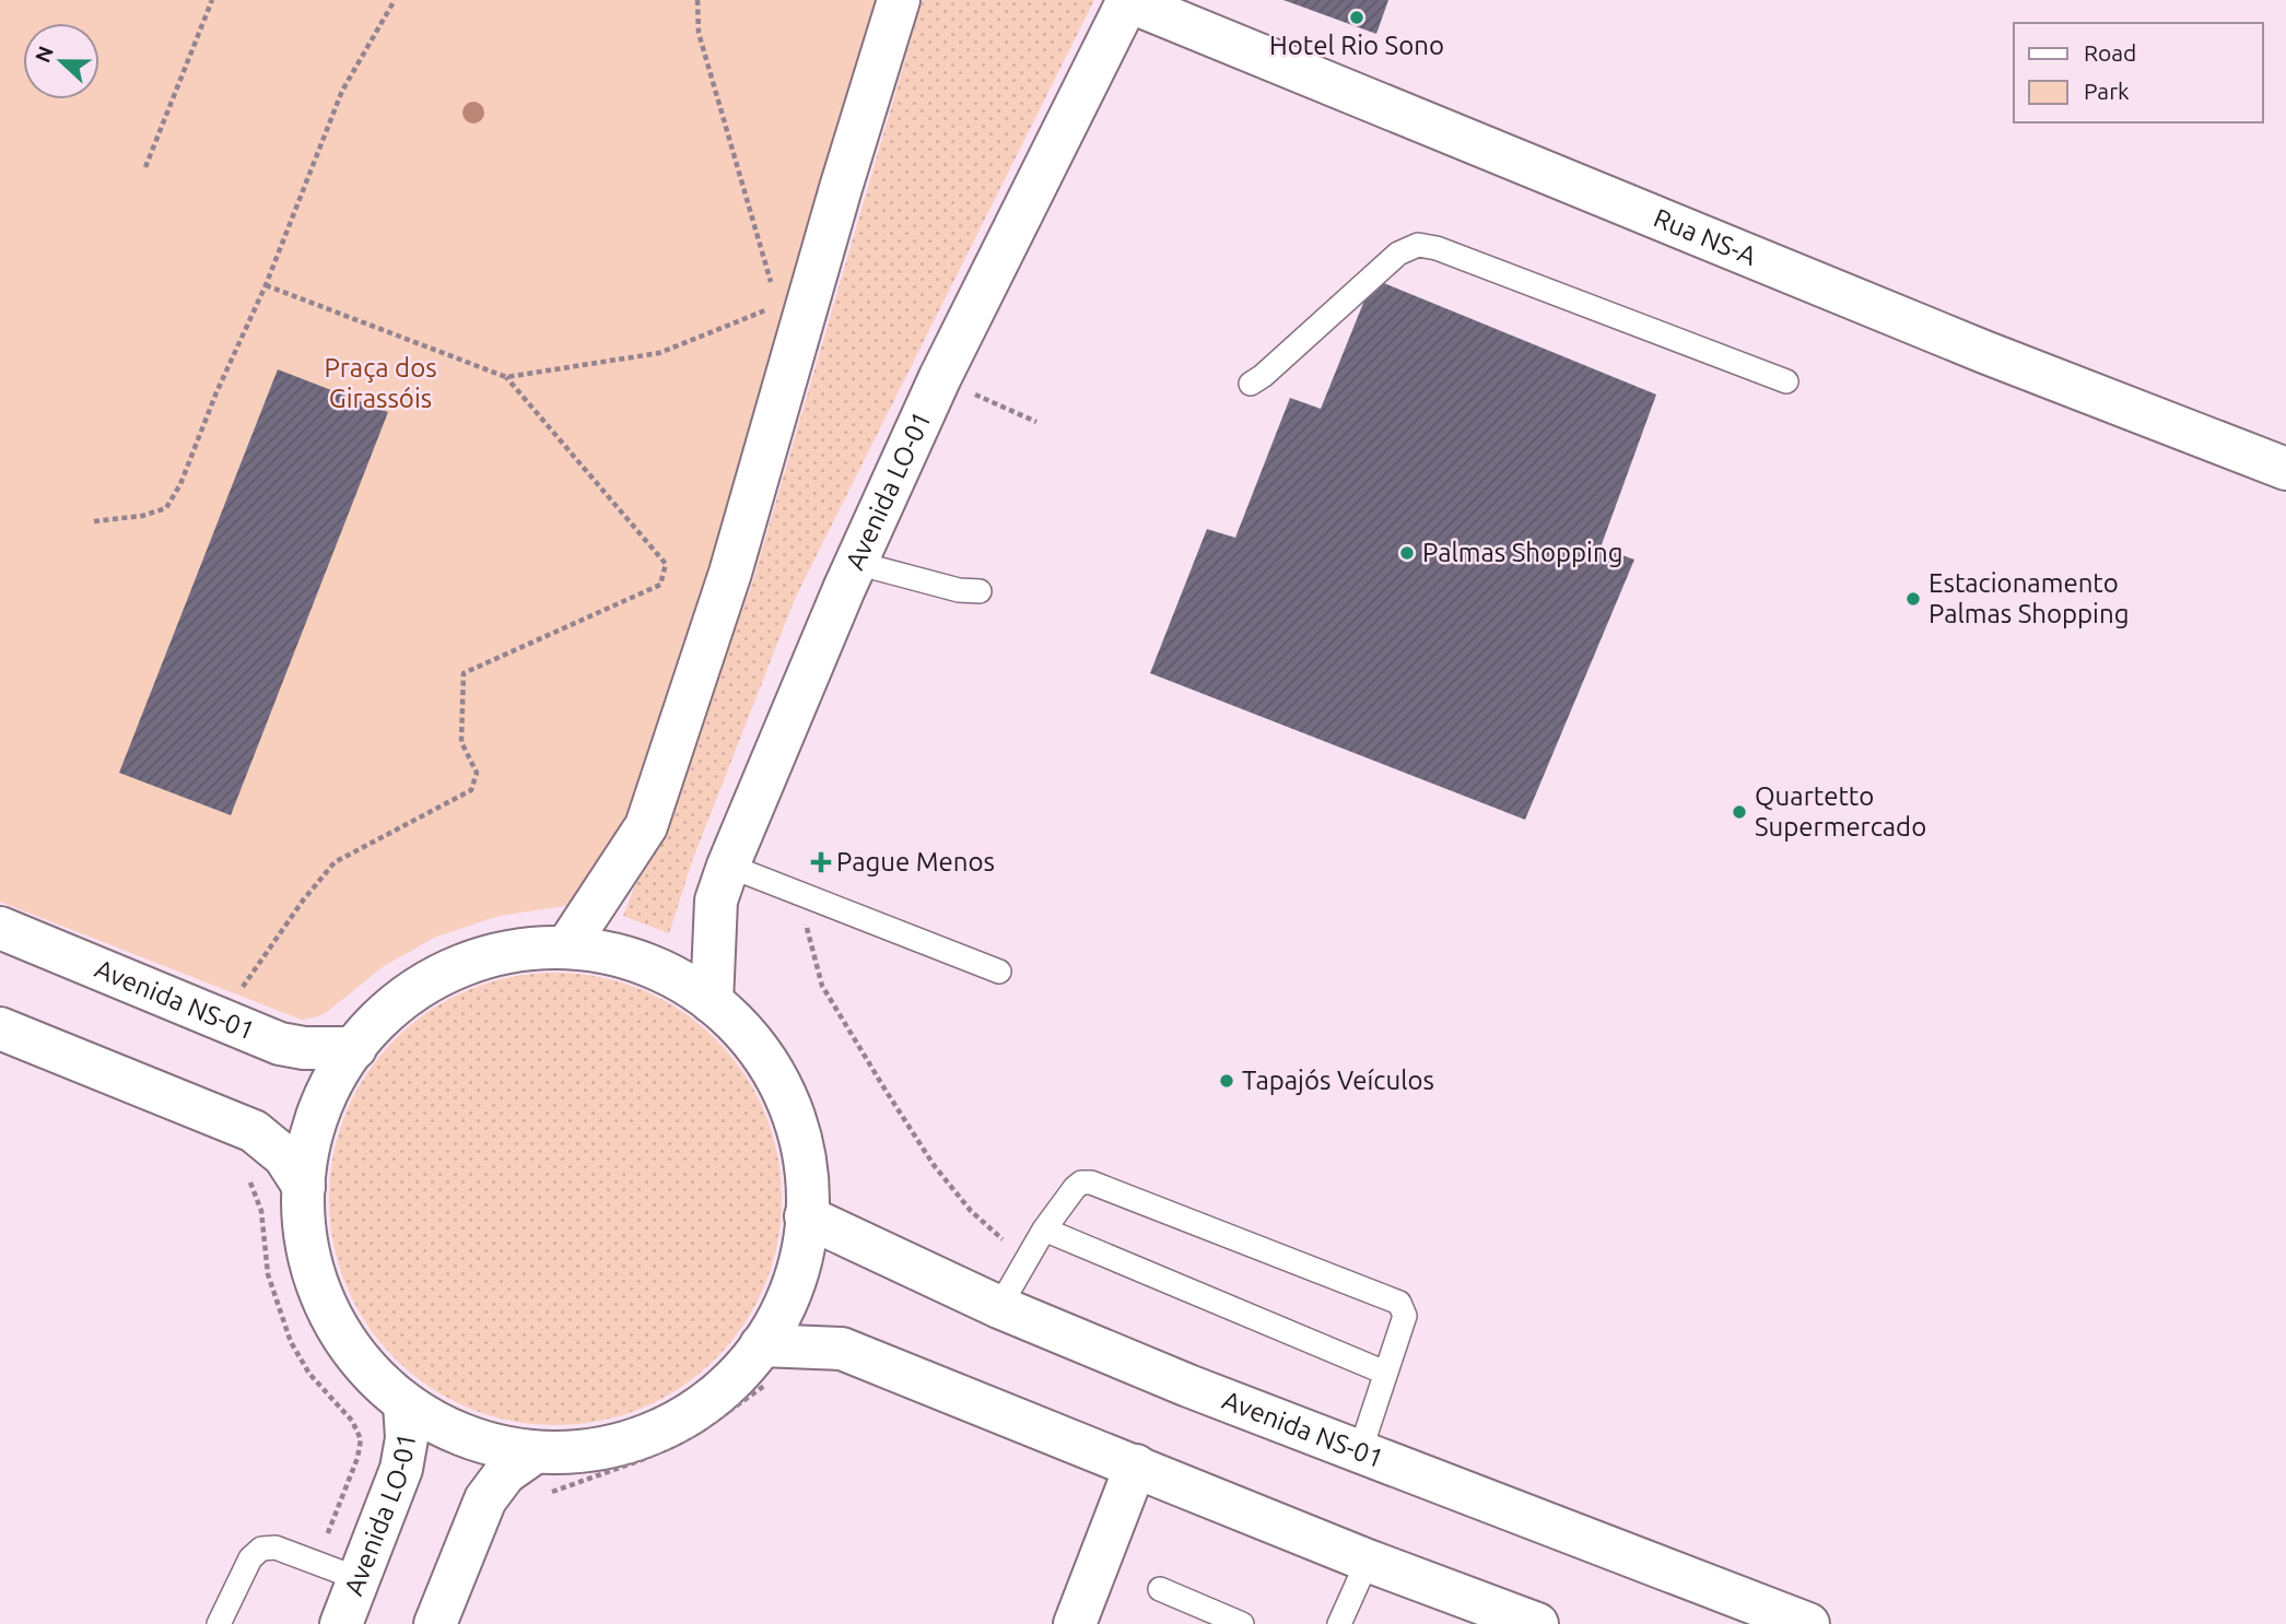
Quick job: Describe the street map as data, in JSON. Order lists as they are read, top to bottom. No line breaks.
{"streets":{"main road":["Rua NS-A","Avenida LO-01","Avenida NS-01"]},"crossings":[["Rua NS-A","Avenida LO-01"]],"parks":["Praça dos Girassóis"],"places":{"other":["Hotel Rio Sono","Palmas Shopping","Estacionamento Palmas Shopping","Quartetto Supermercado","Tapajós Veículos"],"health":["Pague Menos"]},"legend":["Road","Park"],"north":"left"}
